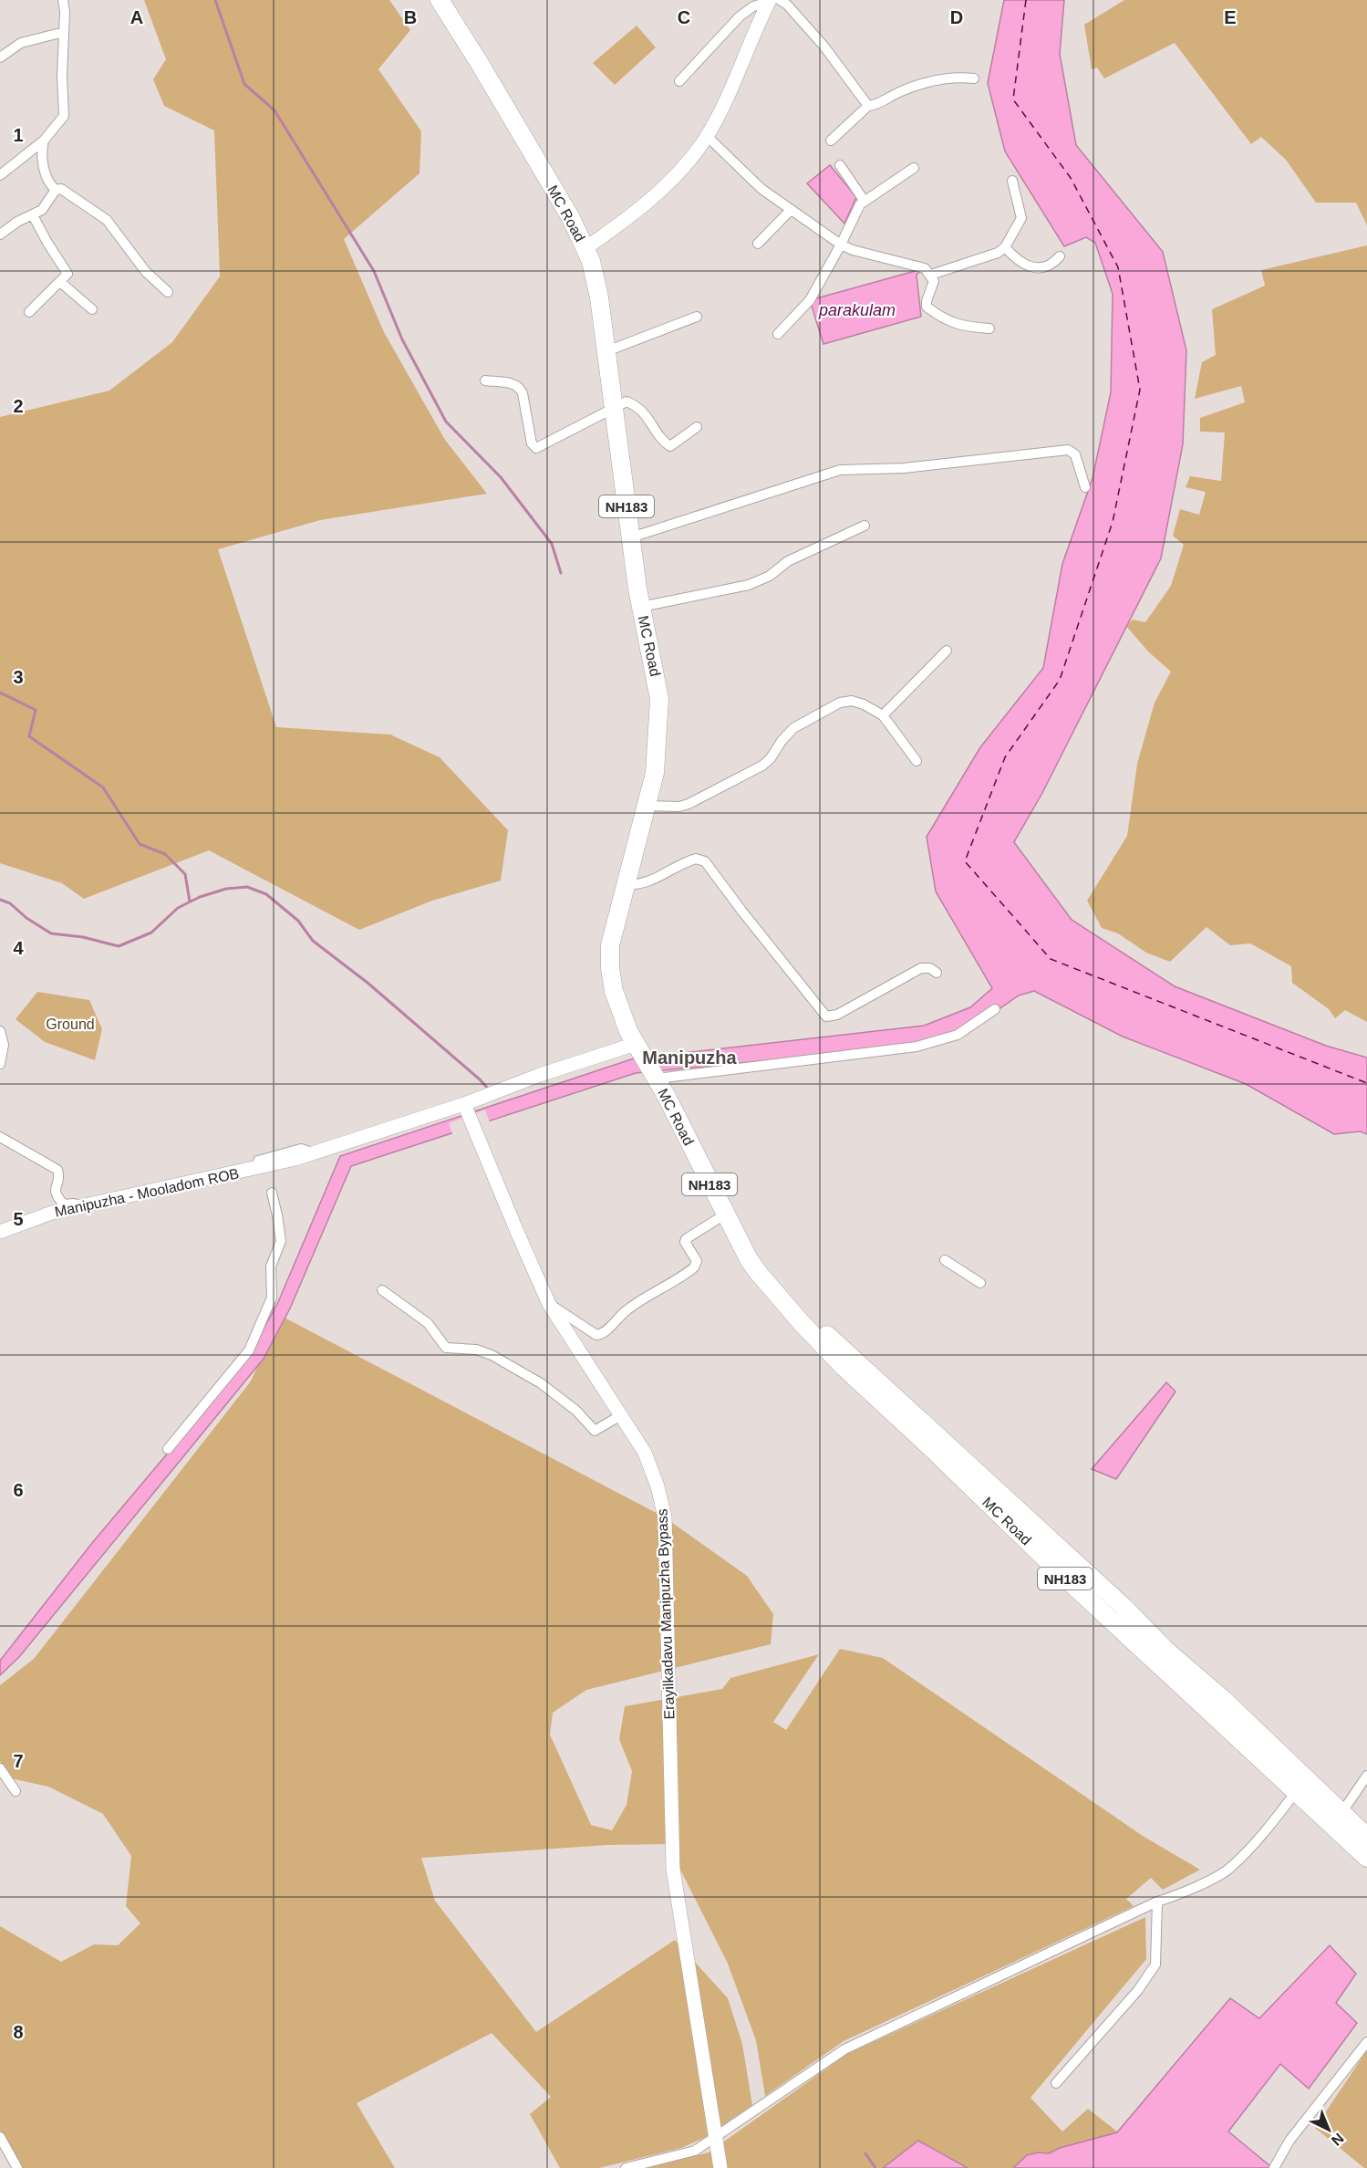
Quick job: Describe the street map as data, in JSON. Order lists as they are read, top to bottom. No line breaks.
{"streets":{"highway":["MC Road","NH183"],"main road":["Manipuzha - Mooladom ROB","Erayilkadavu Manipuzha Bypass"]},"crossings":[["MC Road","Manipuzha - Mooladom ROB"],["Manipuzha - Mooladom ROB","Erayilkadavu Manipuzha Bypass"]],"districts":["Manipuzha"],"water":["parakulam"],"parks":["Ground"],"north":"bottom right","grid":{"columns":["A","B","C","D","E"],"rows":["1","2","3","4","5","6","7","8"]}}
